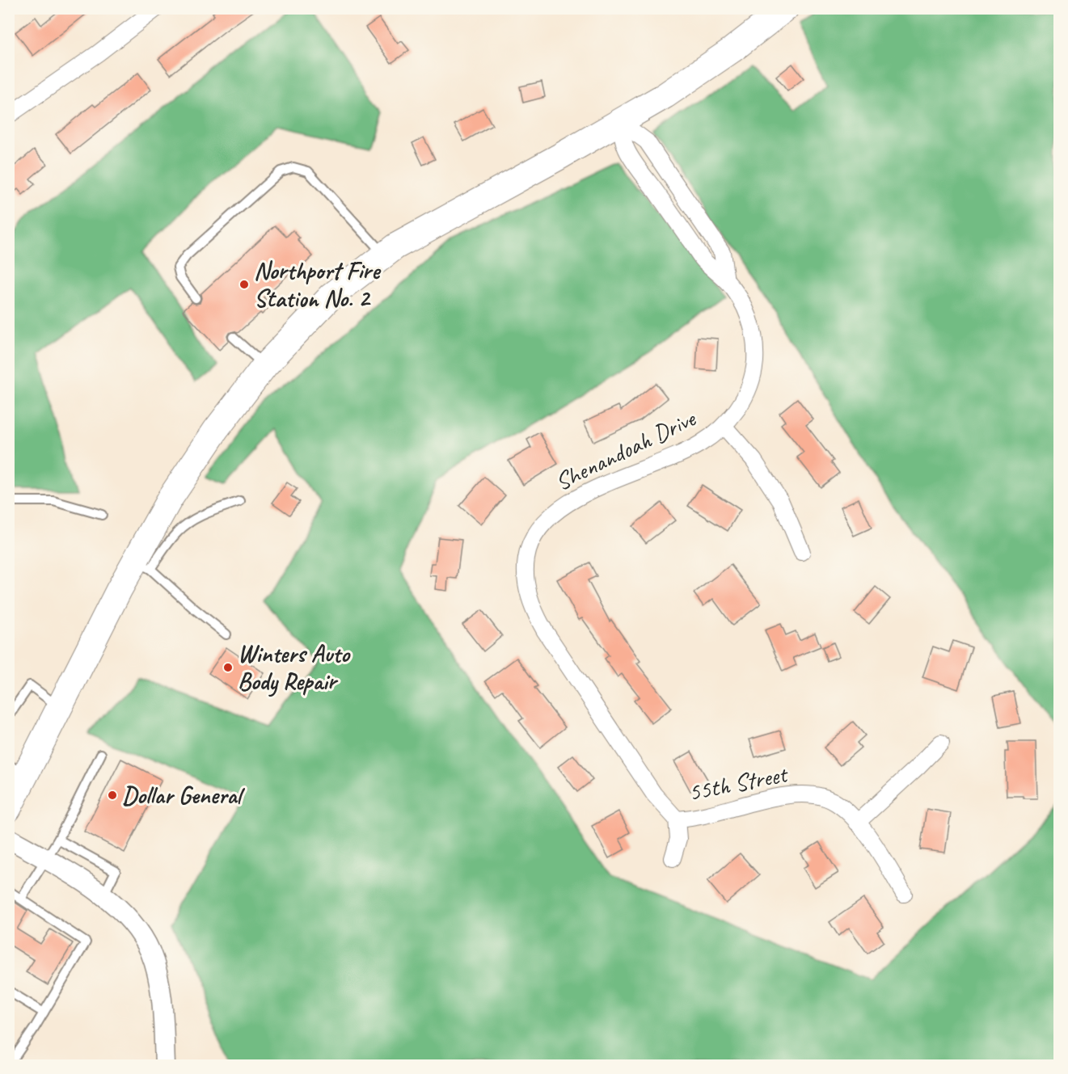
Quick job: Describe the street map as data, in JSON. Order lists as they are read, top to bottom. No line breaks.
{"streets":{"street":["Shenandoah Drive","55th Street"]},"crossings":[["Shenandoah Drive","55th Street"]],"places":["Northport Fire Station No. 2","Winters Auto Body Repair","Dollar General"]}
